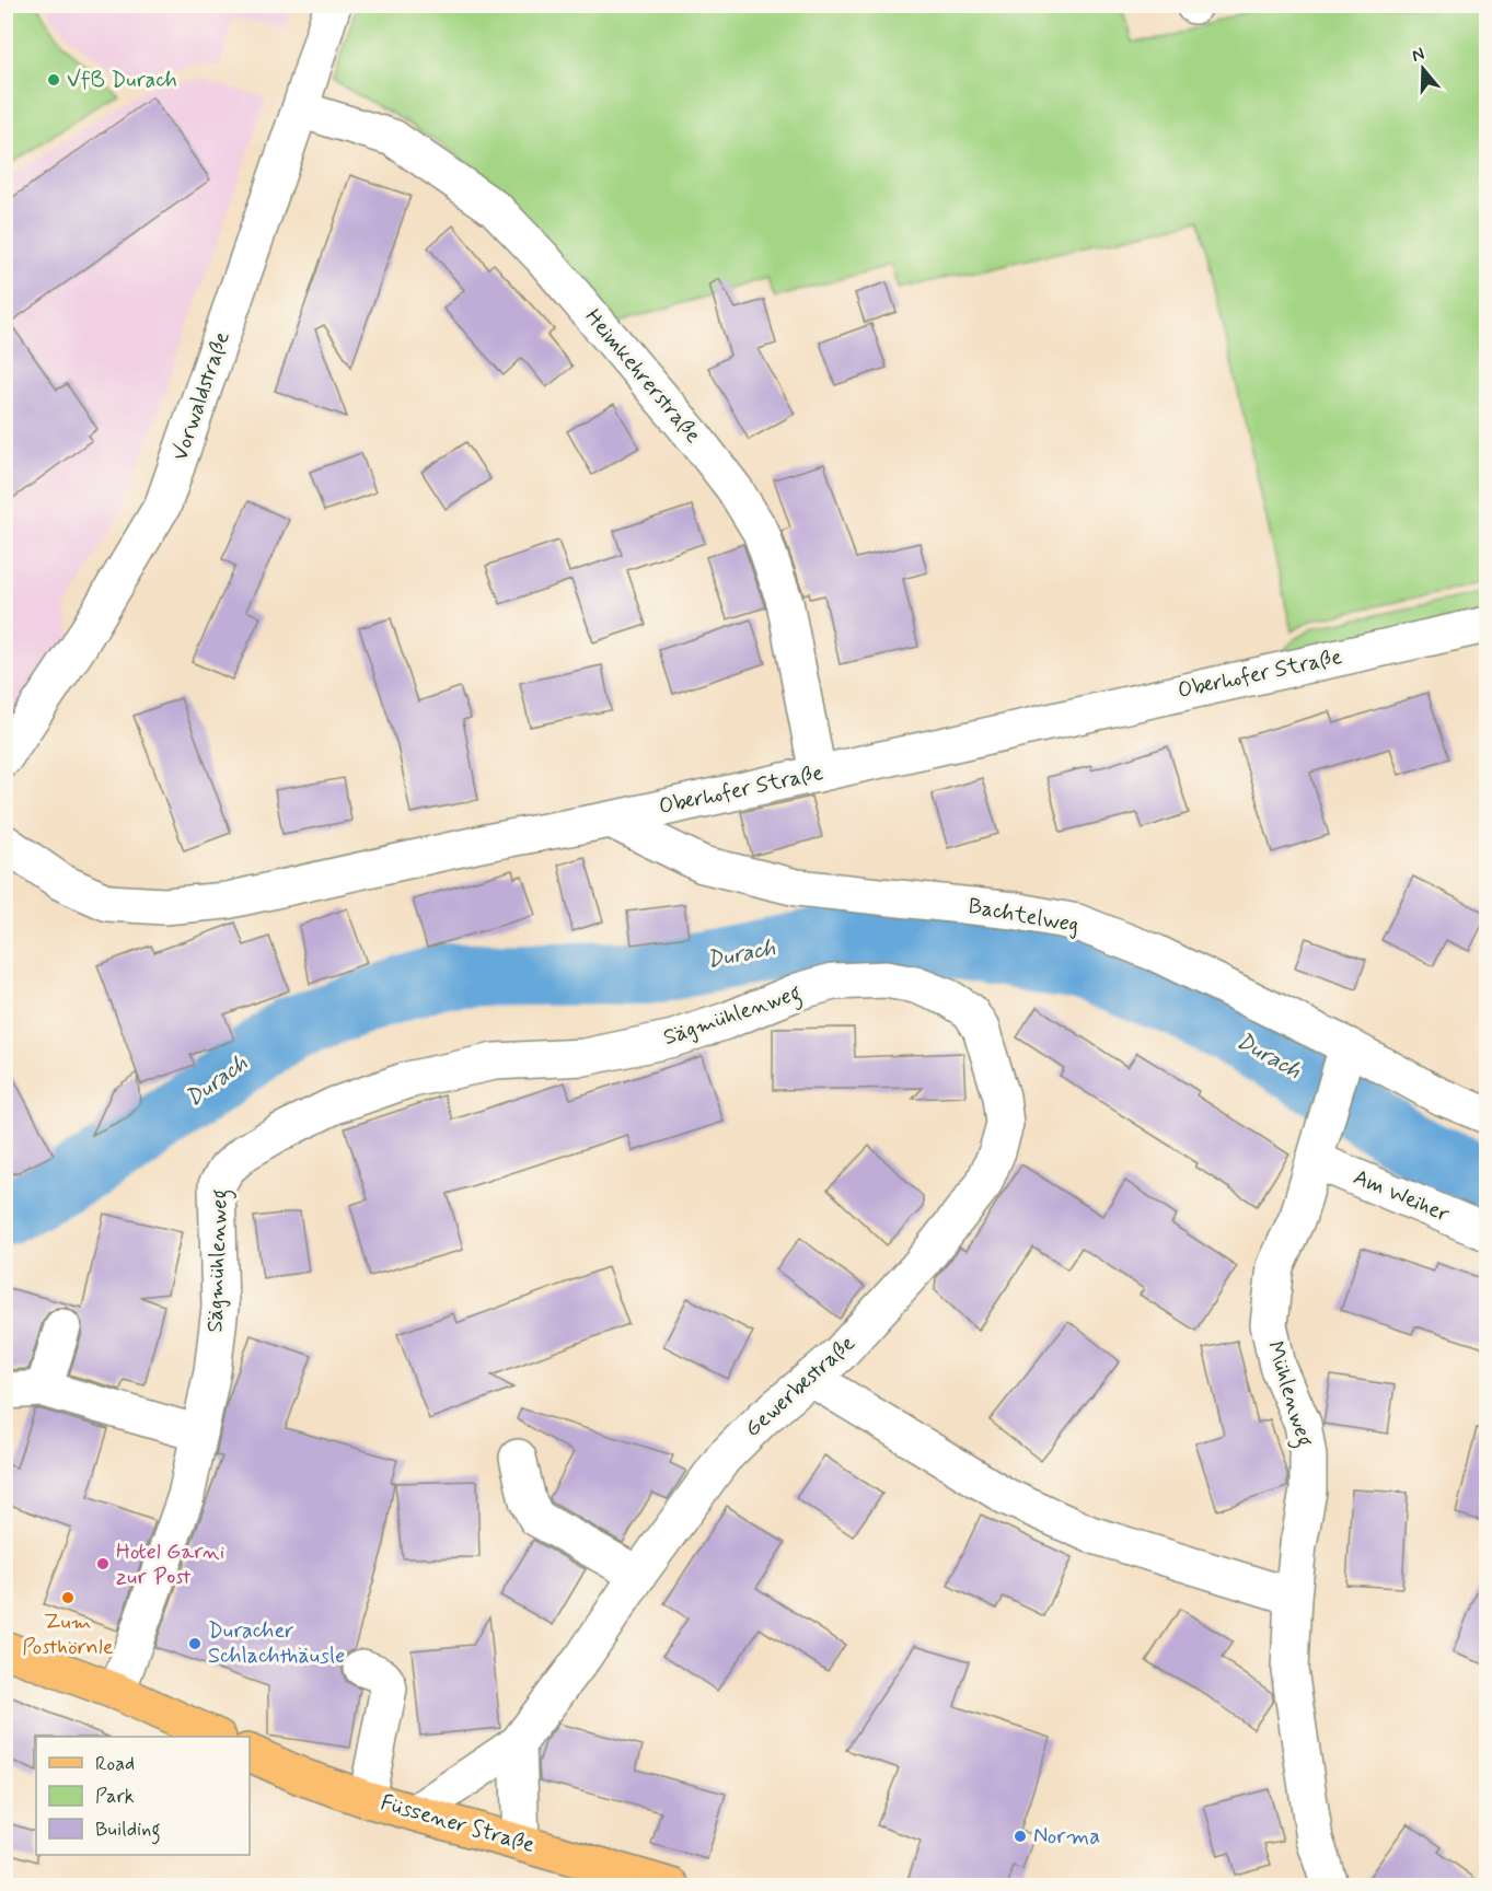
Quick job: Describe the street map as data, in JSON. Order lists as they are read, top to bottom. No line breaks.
{"streets":{"main road":["Füssener Straße"],"street":["Heimkehrerstraße","Vorwaldstraße","Oberhofer Straße","Bachtelweg","Sägmühlenweg","Am Weiher","Gewerbestraße","Mühlenweg"]},"crossings":[["Heimkehrerstraße","Vorwaldstraße"],["Heimkehrerstraße","Oberhofer Straße"],["Oberhofer Straße","Bachtelweg"],["Bachtelweg","Mühlenweg"],["Sägmühlenweg","Gewerbestraße"],["Am Weiher","Mühlenweg"],["Gewerbestraße","Füssener Straße"]],"water":["Durach"],"places":["VfB Durach","Hotel Garni zur Post","Zum Posthörnle","Duracher Schlachthäusle","Norma"],"legend":["Road","Park","Building"],"north":"top"}
